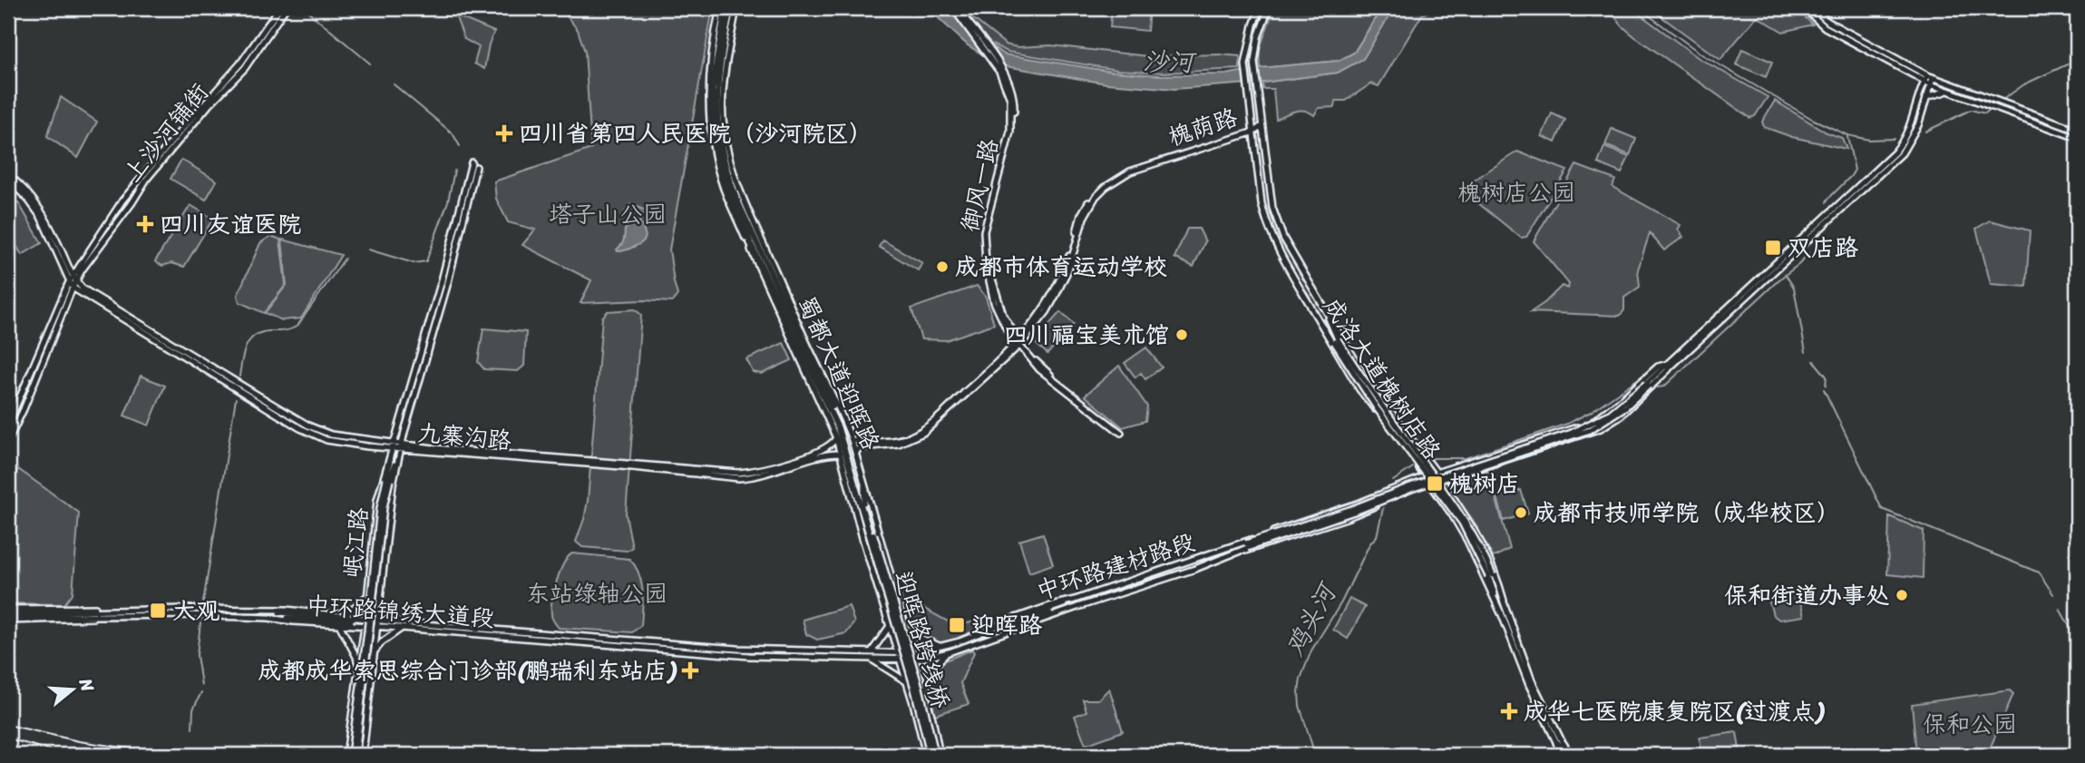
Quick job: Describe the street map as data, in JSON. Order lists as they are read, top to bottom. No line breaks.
{"streets":{"highway":["蜀都大道迎晖路","迎晖路跨线桥"],"main road":["槐荫路","上沙河铺街","御风一路","成洛大道槐树店路","九寨沟路","岷江路","中环路建材路段","中环路锦绣大道段"]},"crossings":[["槐荫路","御风一路"],["槐荫路","蜀都大道迎晖路"],["槐荫路","成洛大道槐树店路"],["上沙河铺街","九寨沟路"],["蜀都大道迎晖路","九寨沟路"],["蜀都大道迎晖路","中环路建材路段"],["蜀都大道迎晖路","中环路锦绣大道段"],["蜀都大道迎晖路","迎晖路跨线桥"],["九寨沟路","岷江路"],["岷江路","中环路锦绣大道段"],["中环路建材路段","中环路锦绣大道段"]],"water":["沙河","鸡头河"],"parks":["槐树店公园","塔子山公园","东站绿轴公园","保和公园"],"places":{"health":["四川省第四人民医院（沙河院区）","四川友谊医院","成都成华索思综合门诊部(鹏瑞利东站店)","成华七医院康复院区(过渡点)"],"transit":["双店路","槐树店","大观","迎晖路"],"other":["成都市体育运动学校","四川福宝美术馆","成都市技师学院（成华校区）","保和街道办事处"]},"north":"right"}
